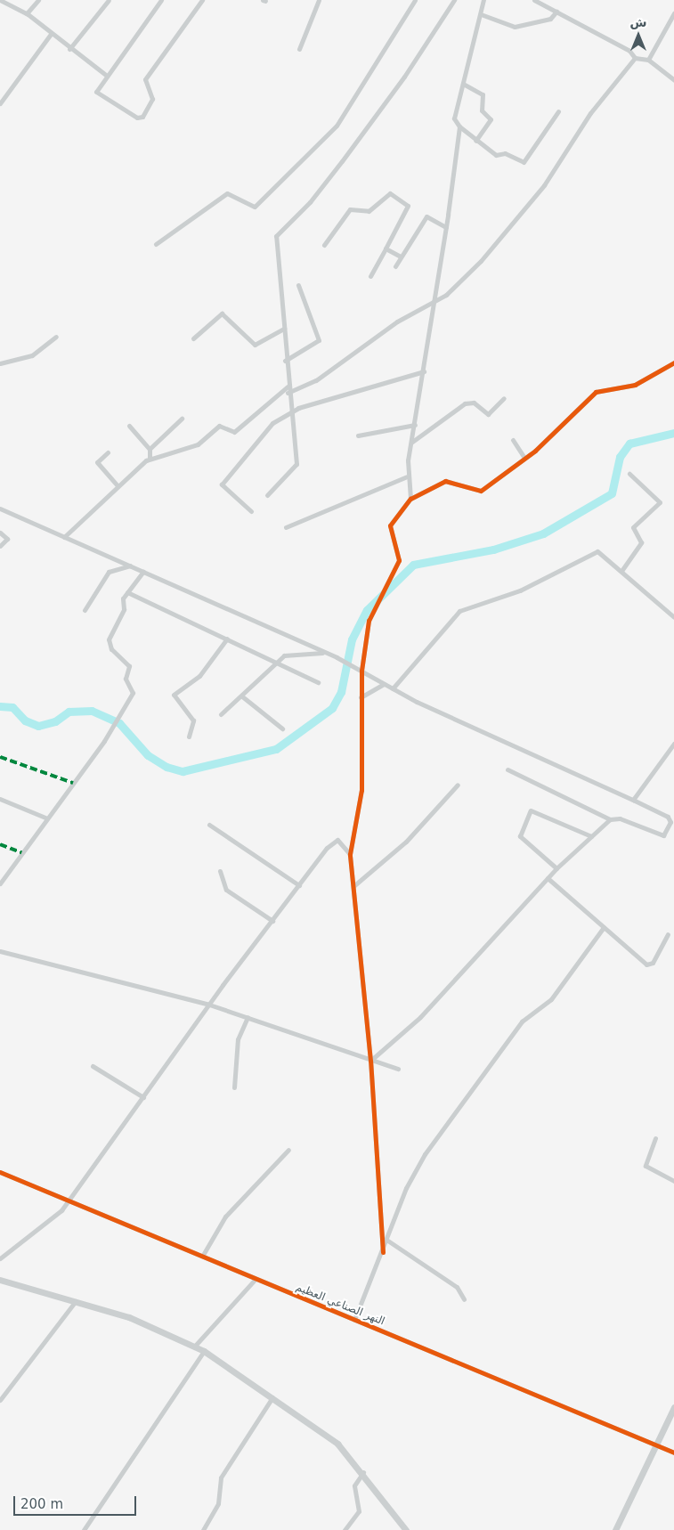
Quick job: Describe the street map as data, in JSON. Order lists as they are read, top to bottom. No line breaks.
{"streets":{"street":["النهر الصناعي العظيم"]},"scale_bar":"200 m","north":"top"}
